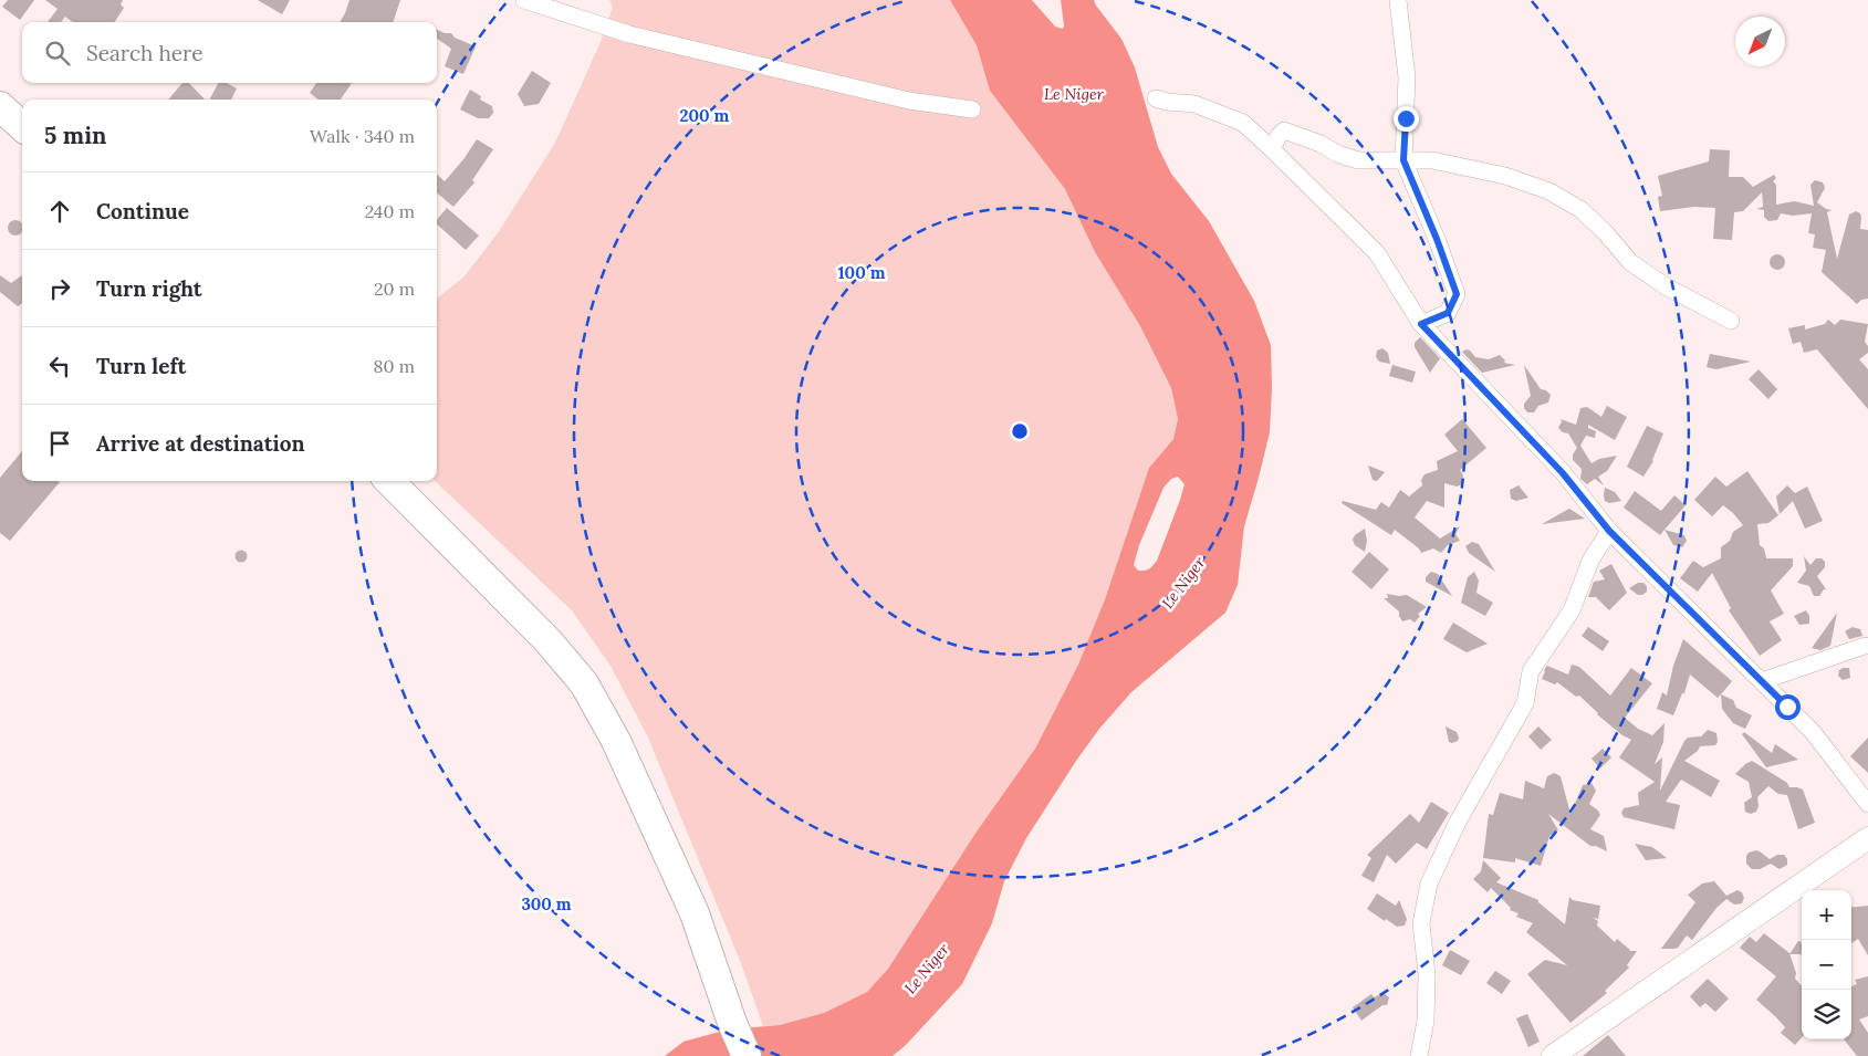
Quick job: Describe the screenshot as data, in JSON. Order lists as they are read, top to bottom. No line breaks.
{"water":["Le Niger"],"north":"bottom left","page":{"search":"Search here","heading":["5 min","Walk · 340 m"],"list":[["Continue","240 m"],["Turn right","20 m"],["Turn left","80 m"],"Arrive at destination"],"map_buttons":["+","−"]},"rings":["200 m","100 m","300 m"]}
